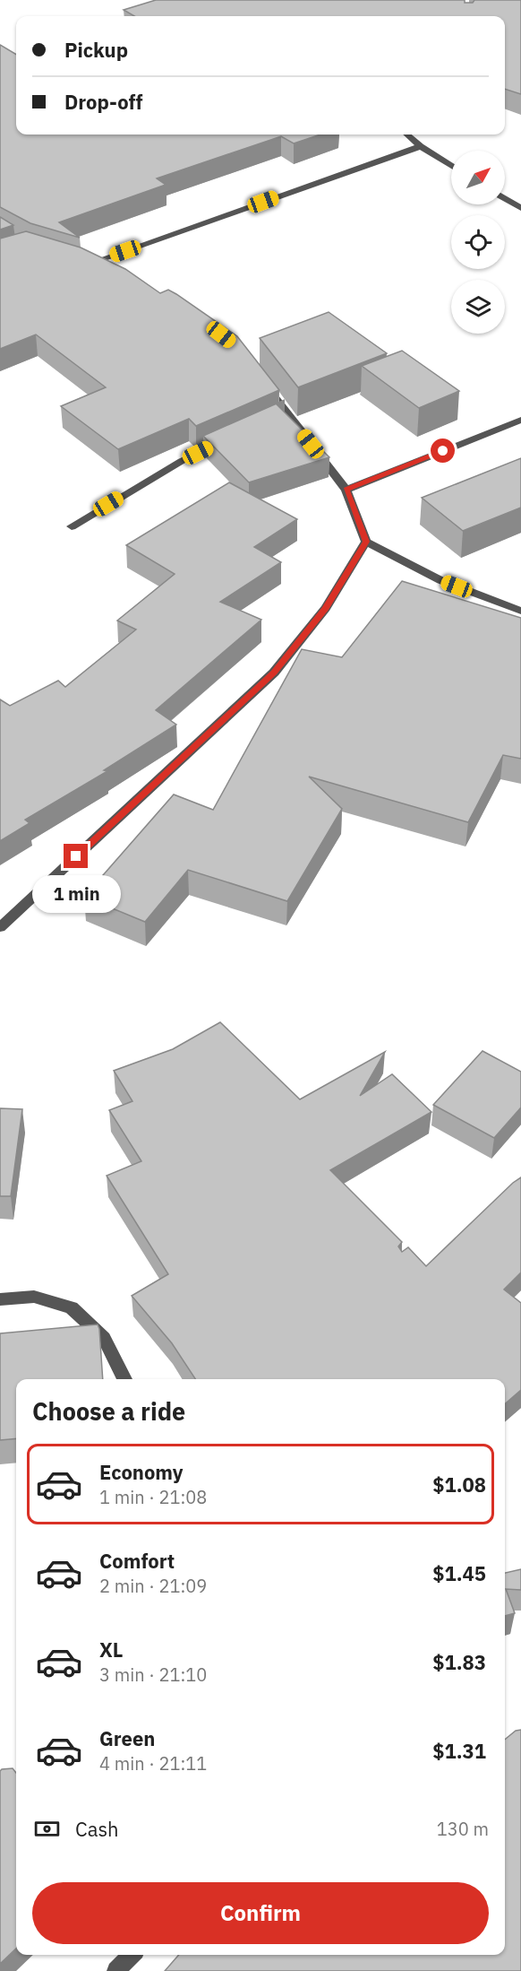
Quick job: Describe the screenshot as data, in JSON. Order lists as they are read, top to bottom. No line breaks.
{"north":"top right","page":{"banner":["Pickup","Drop-off"],"bubble":"1 min","heading":"Choose a ride","list":[{"name":"Economy","note":"1 min · 21:08","value":"$1.08"},{"name":"Comfort","note":"2 min · 21:09","value":"$1.45"},{"name":"XL","note":"3 min · 21:10","value":"$1.83"},{"name":"Green","note":"4 min · 21:11","value":"$1.31"}],"pay":["Cash","130 m"],"buttons":"Confirm"}}
